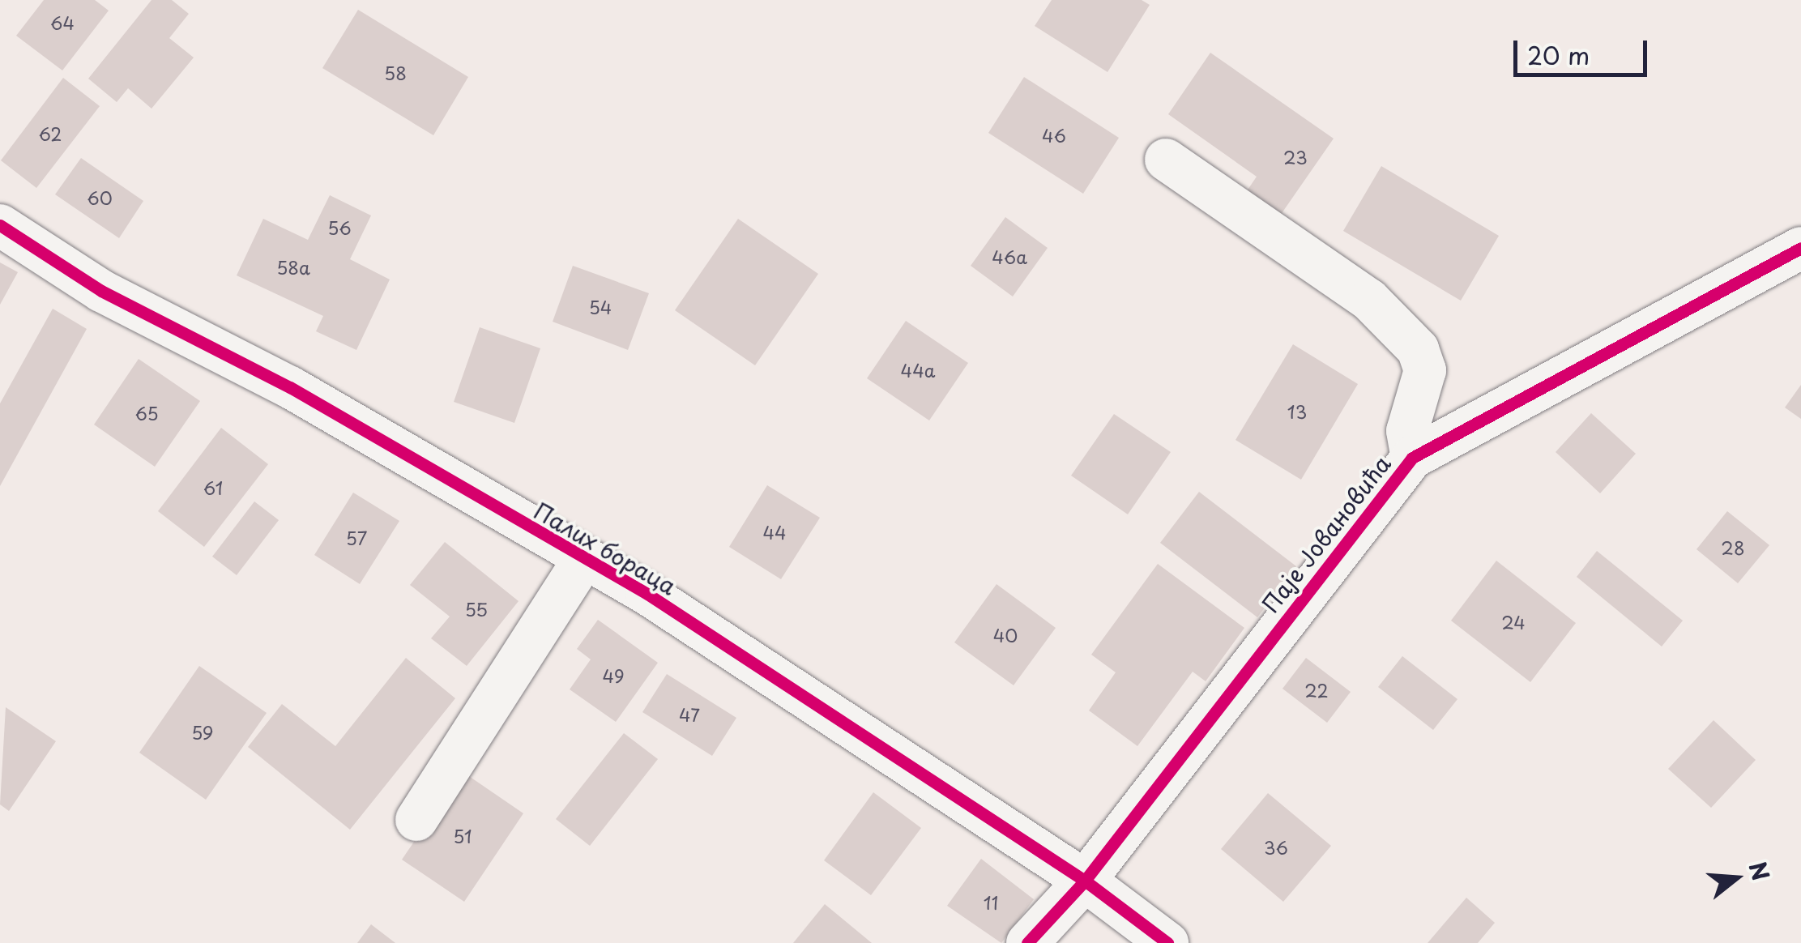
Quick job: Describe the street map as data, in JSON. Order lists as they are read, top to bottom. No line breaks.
{"streets":{"street":["Паје Јовановића","Палих бораца"]},"crossings":[["Паје Јовановића","Палих бораца"]],"house_numbers":["64","58","62","46","23","60","56","46a","58a","54","44a","13","65","61","44","57","28","55","24","40","49","22","47","59","51","36","11"],"scale_bar":"20 m","north":"right"}
